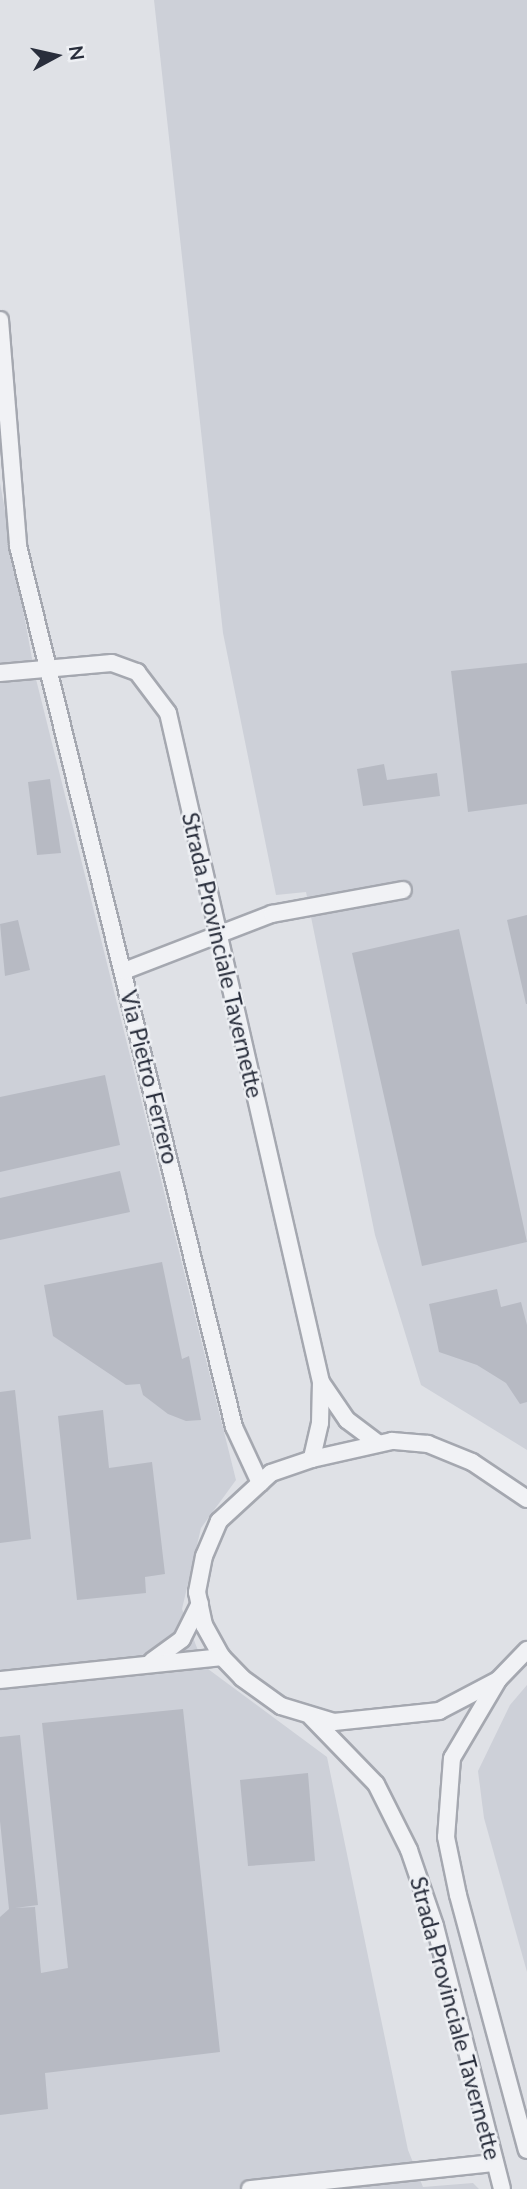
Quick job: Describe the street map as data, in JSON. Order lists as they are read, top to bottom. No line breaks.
{"streets":{"street":["Strada Provinciale Tavernette","Via Pietro Ferrero"]},"crossings":[["Strada Provinciale Tavernette","Via Pietro Ferrero"]],"north":"right"}
